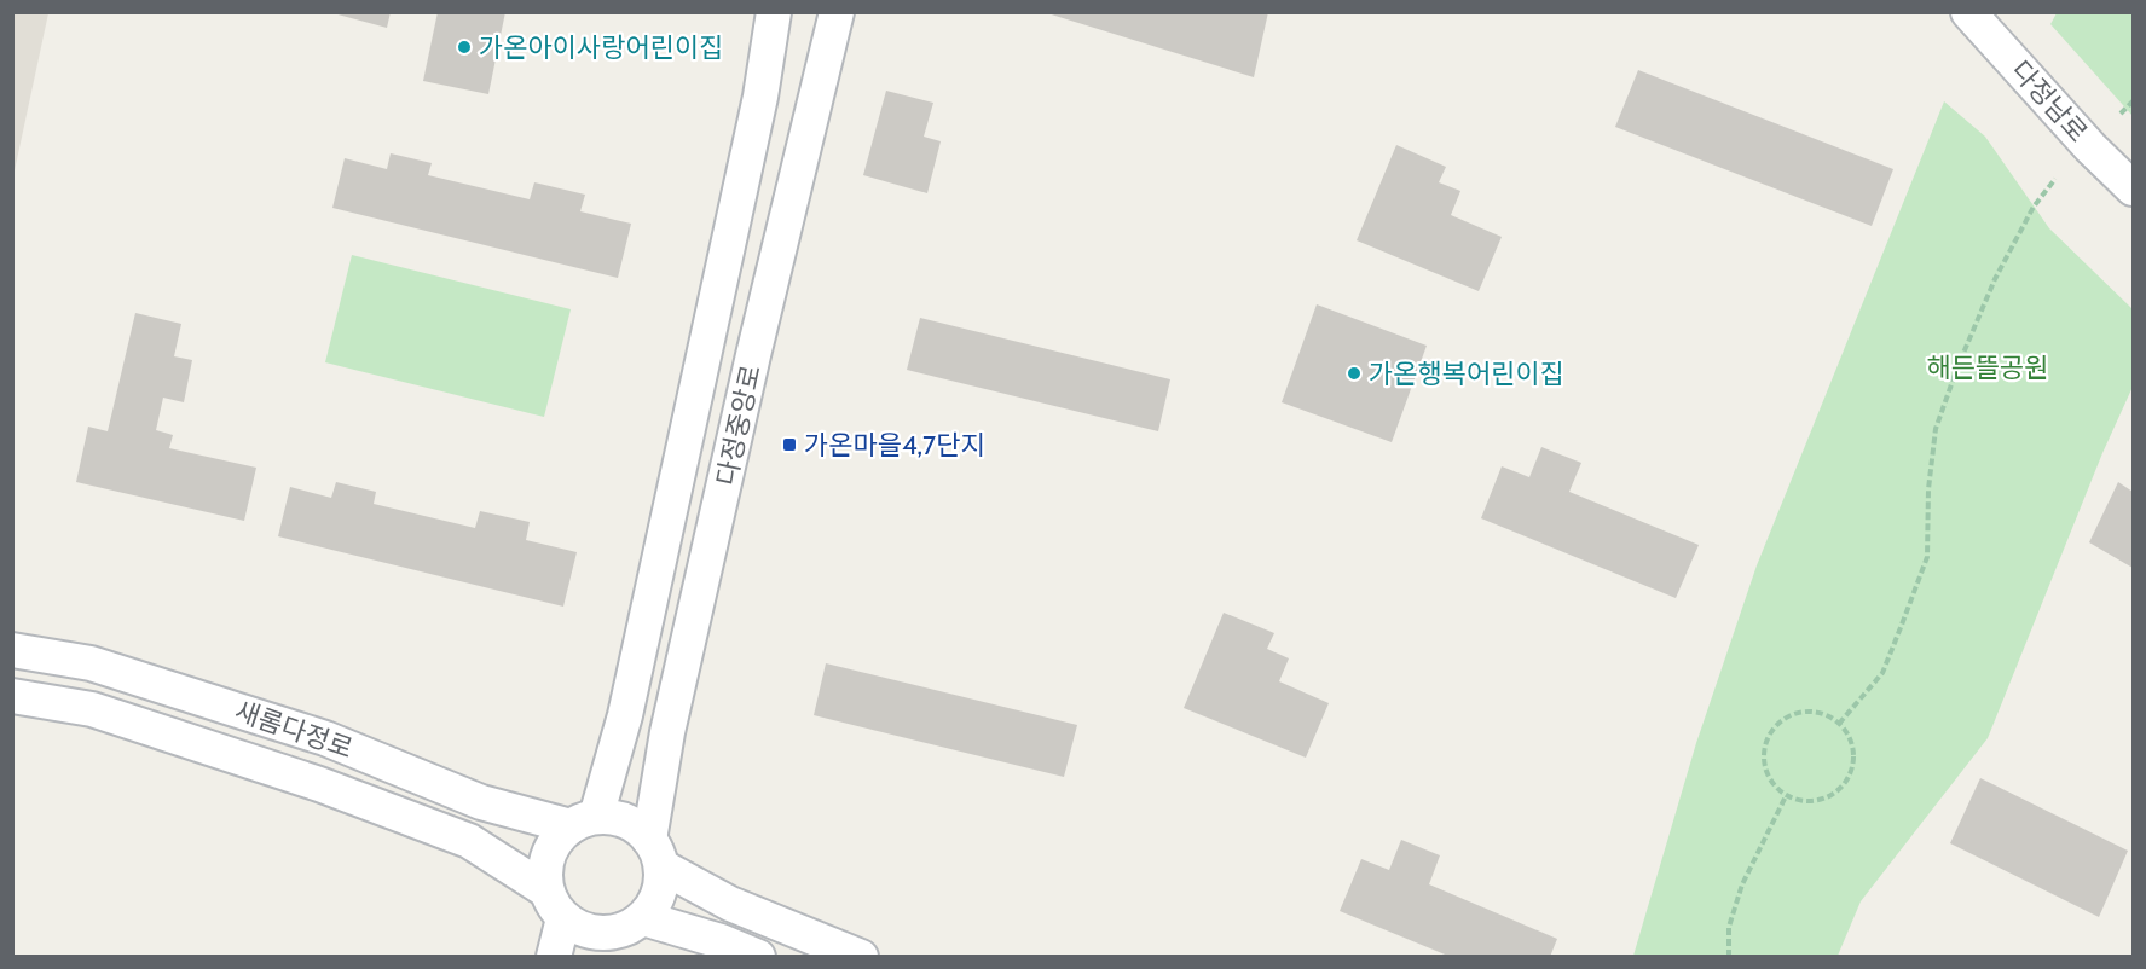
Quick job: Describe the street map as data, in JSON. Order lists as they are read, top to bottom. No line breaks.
{"streets":{"street":["다정남로","다정중앙로","새롬다정로"]},"crossings":[["다정중앙로","새롬다정로"]],"parks":["해든뜰공원"],"places":{"other":["가온아이사랑어린이집","가온행복어린이집"],"transit":["가온마을4,7단지"]}}
